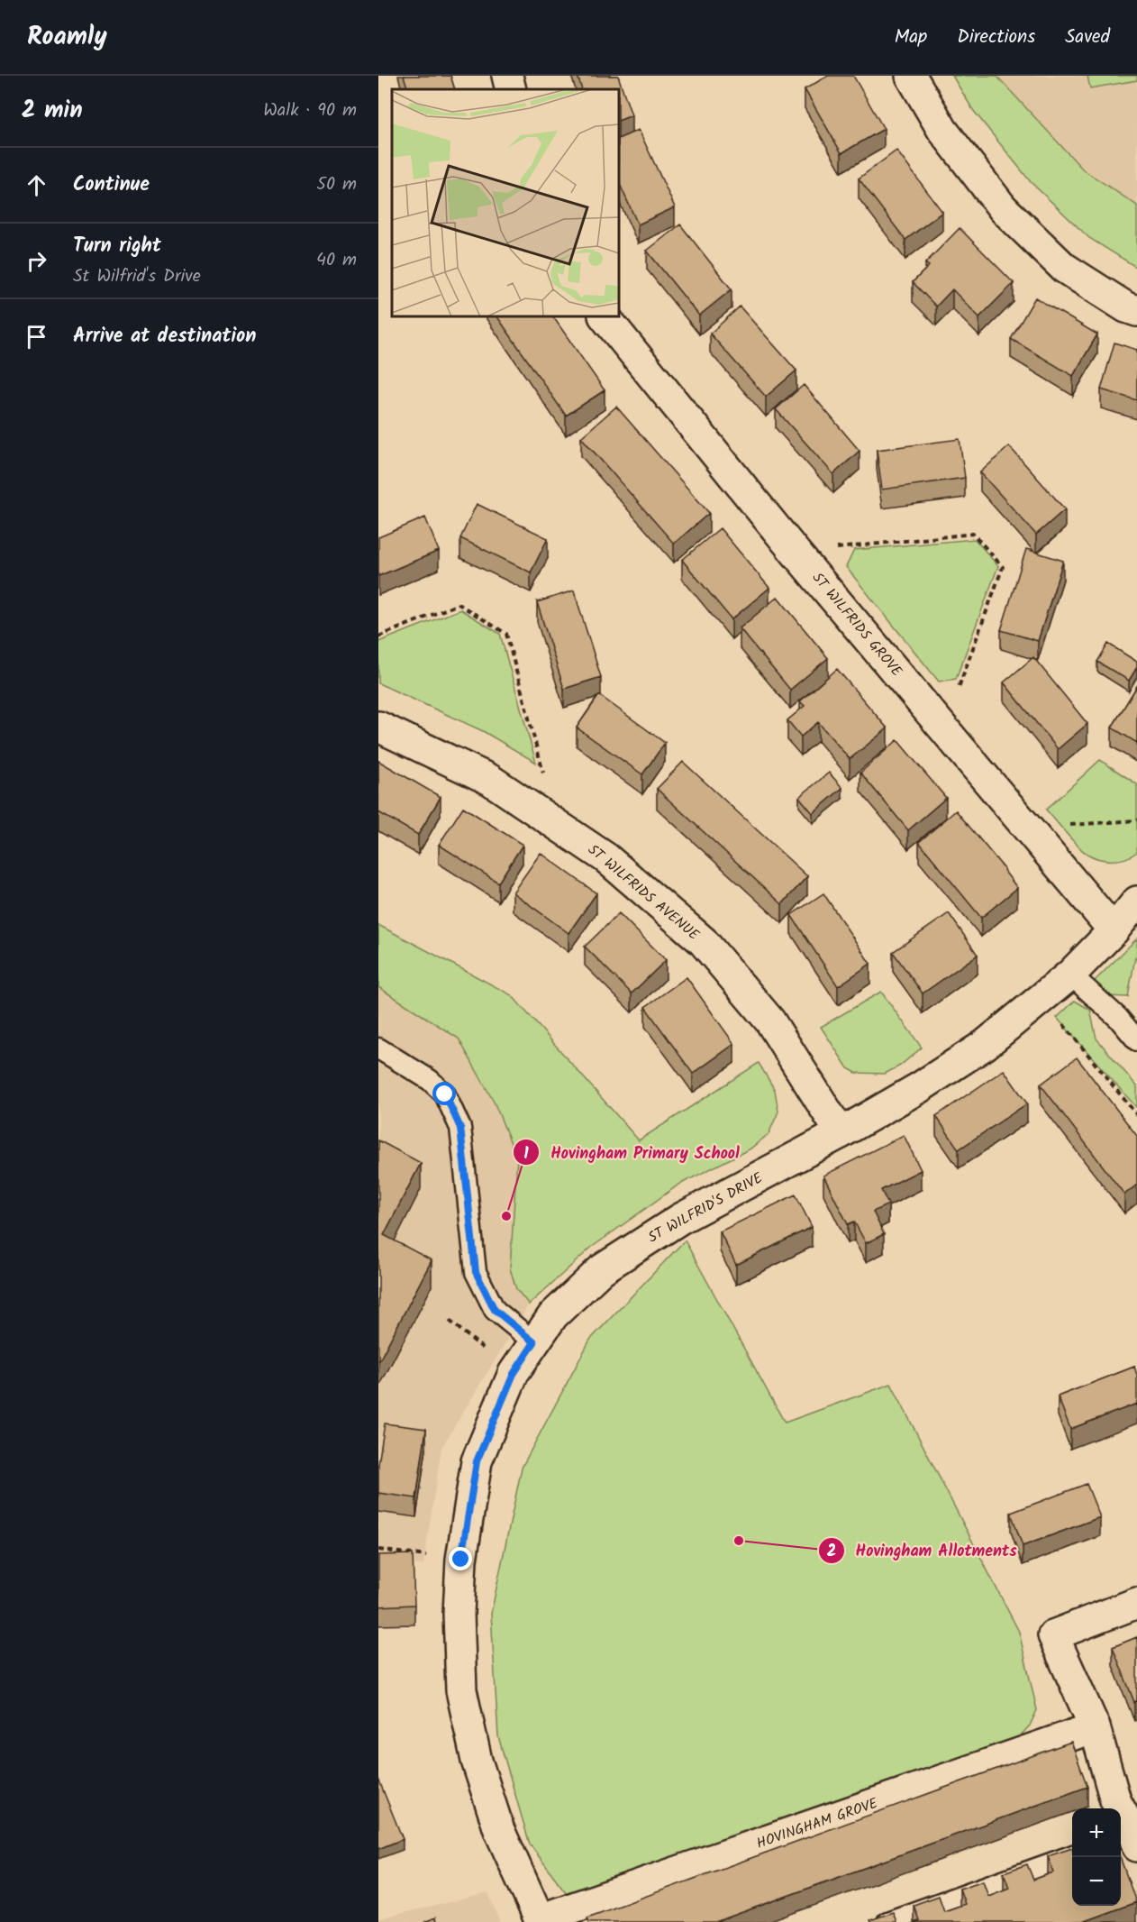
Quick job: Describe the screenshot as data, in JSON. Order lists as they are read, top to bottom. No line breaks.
{"streets":{"street":["ST WILFRIDS GROVE","ST WILFRIDS AVENUE","ST WILFRID'S DRIVE","HOVINGHAM GROVE"]},"crossings":[["ST WILFRIDS GROVE","ST WILFRID'S DRIVE"],["ST WILFRIDS AVENUE","ST WILFRID'S DRIVE"],["ST WILFRID'S DRIVE","HOVINGHAM GROVE"]],"places":["Hovingham Primary School","Hovingham Allotments"],"page":{"header":"Roamly","nav":["Map","Directions","Saved"],"heading":["2 min","Walk · 90 m"],"list":[["Continue","50 m"],["Turn right","St Wilfrid's Drive","40 m"],"Arrive at destination"],"map_buttons":["+","−"]}}
